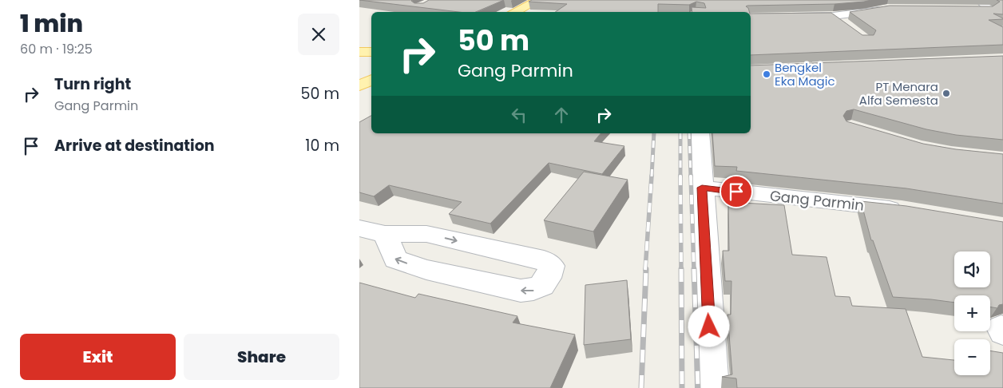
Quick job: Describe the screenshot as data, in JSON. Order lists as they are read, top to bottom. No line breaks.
{"streets":{"street":["Gang Parmin"]},"places":["Bengkel Eka Magic","PT Menara Alfa Semesta"],"page":{"heading":["1 min","60 m · 19:25"],"turn":["50 m","Gang Parmin"],"list":[{"name":"Turn right","note":"Gang Parmin","value":"50 m"},{"name":"Arrive at destination","value":"10 m"}],"map_buttons":["+","−"],"buttons":["Exit","Share"]}}
